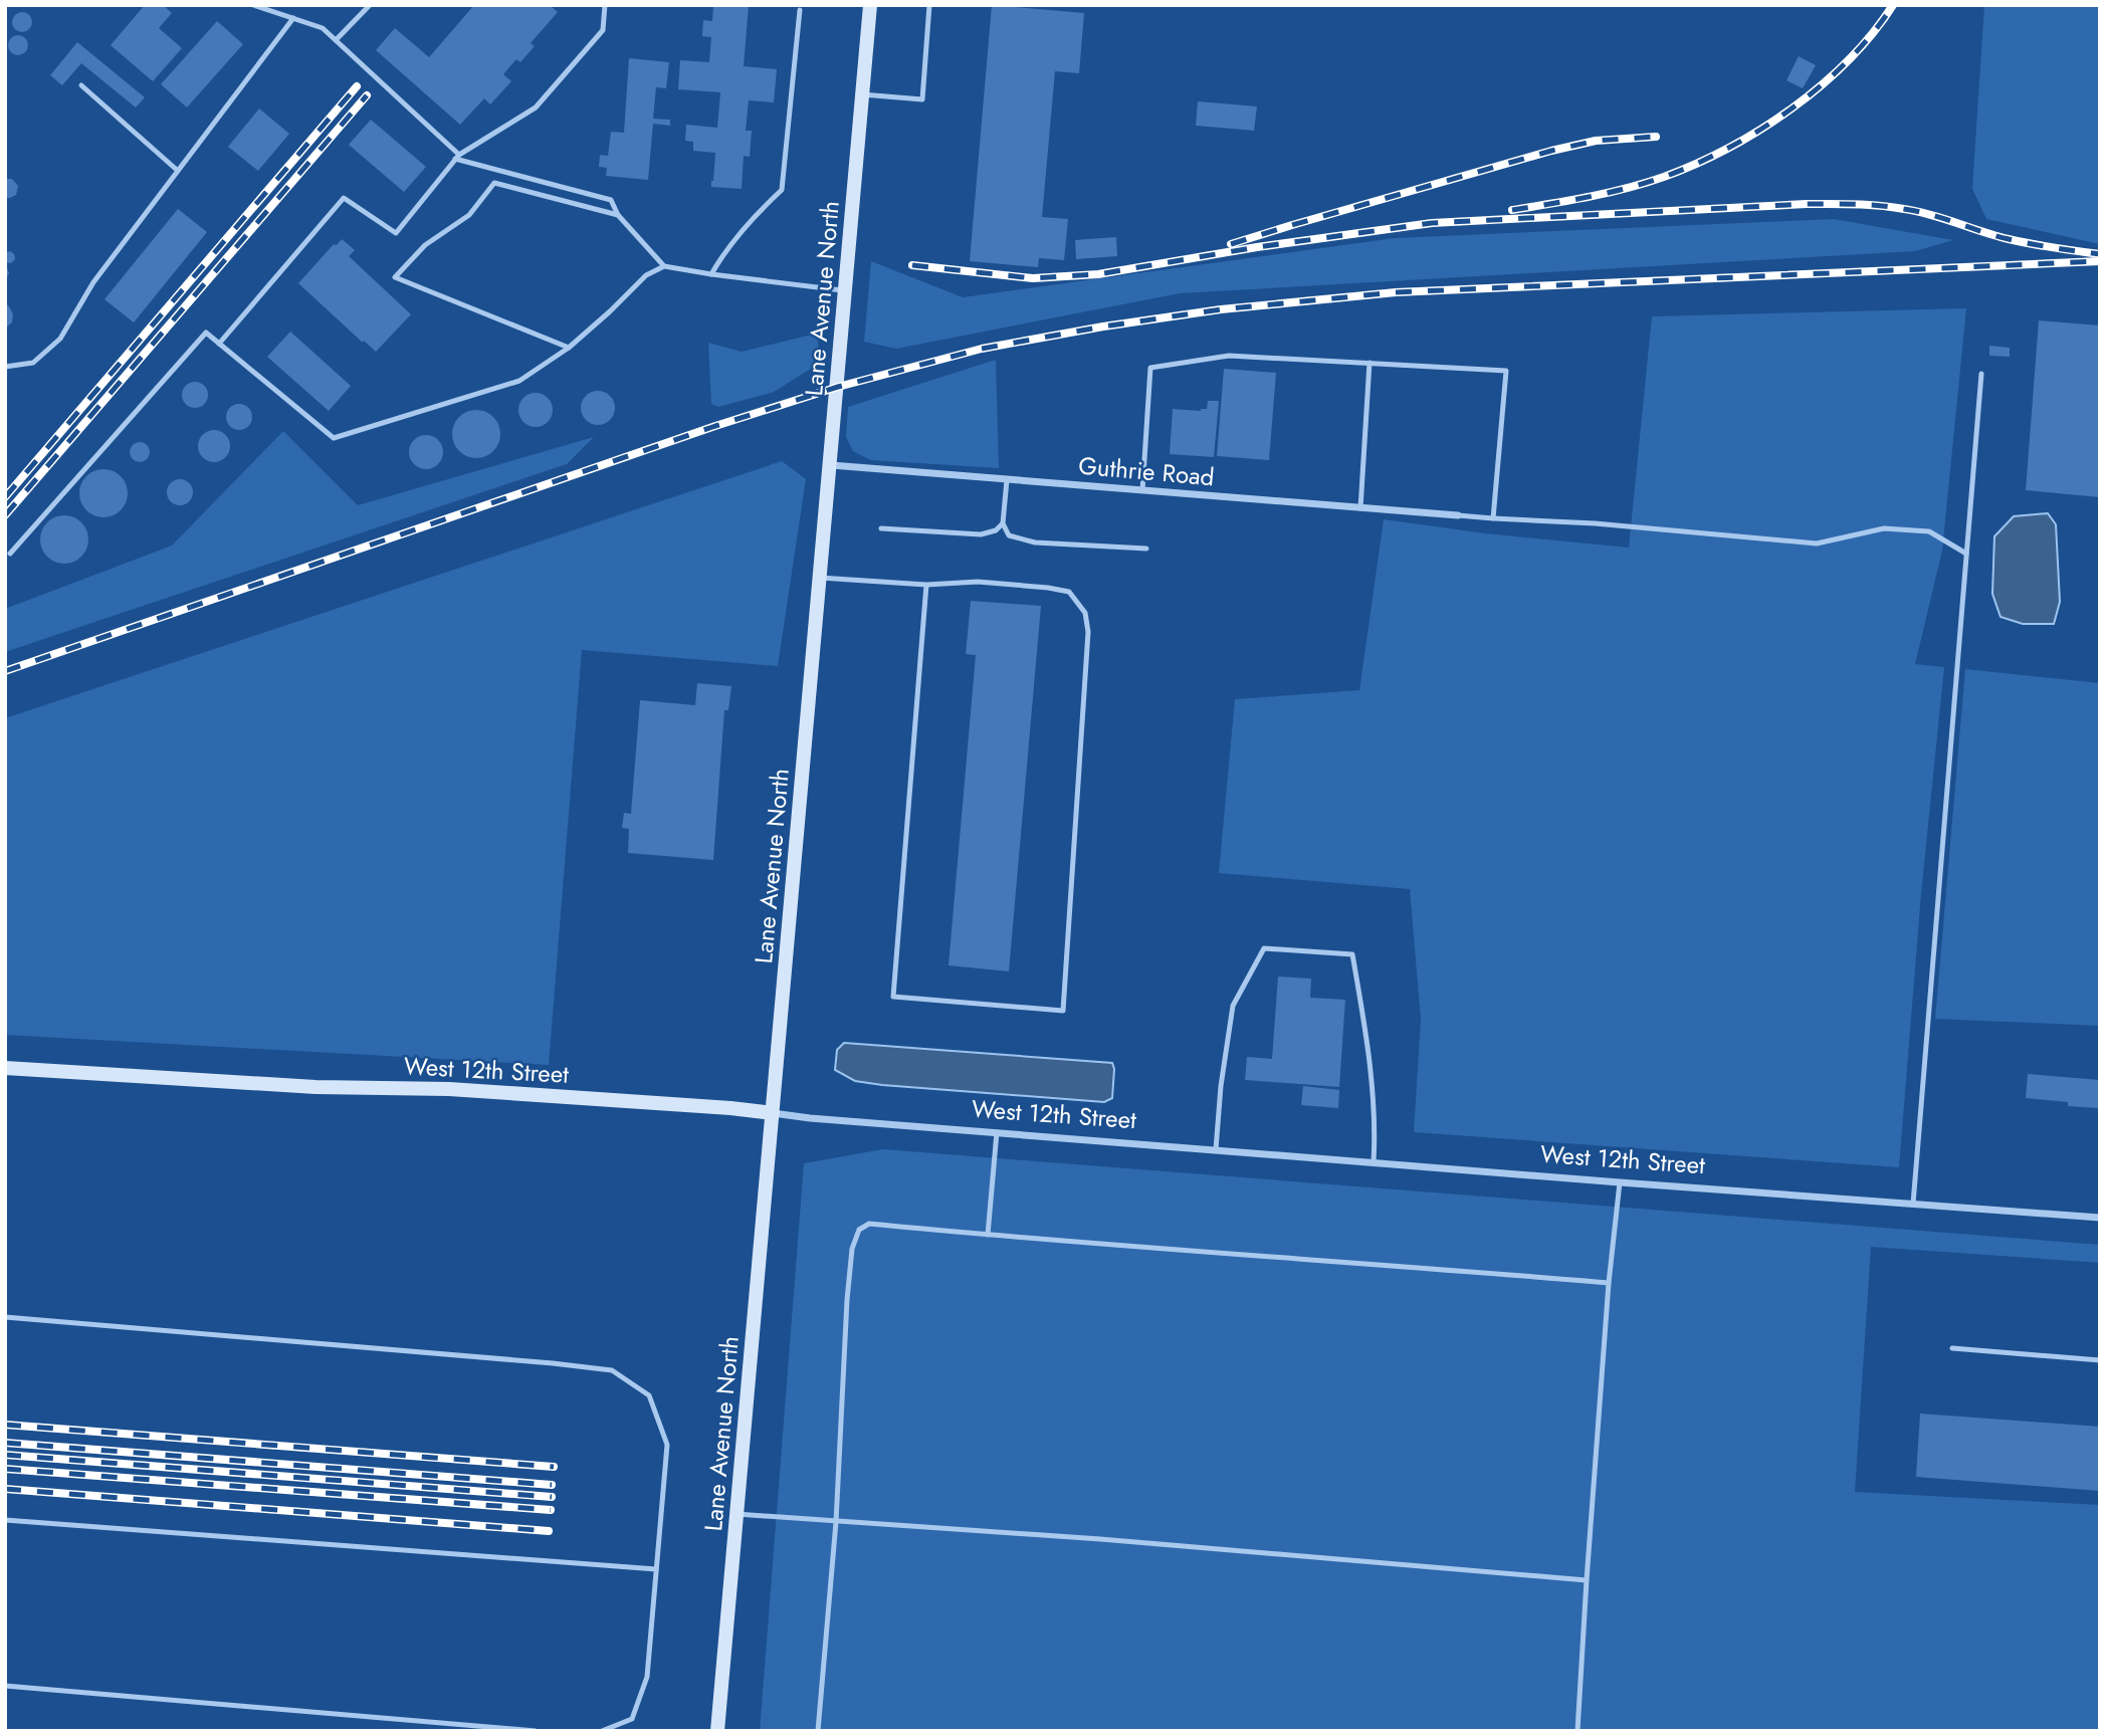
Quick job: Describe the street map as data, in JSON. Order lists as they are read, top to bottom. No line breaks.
{"streets":{"main road":["Lane Avenue North","West 12th Street"],"street":["Guthrie Road"]},"crossings":[["Lane Avenue North","Guthrie Road"],["Lane Avenue North","West 12th Street"]]}
